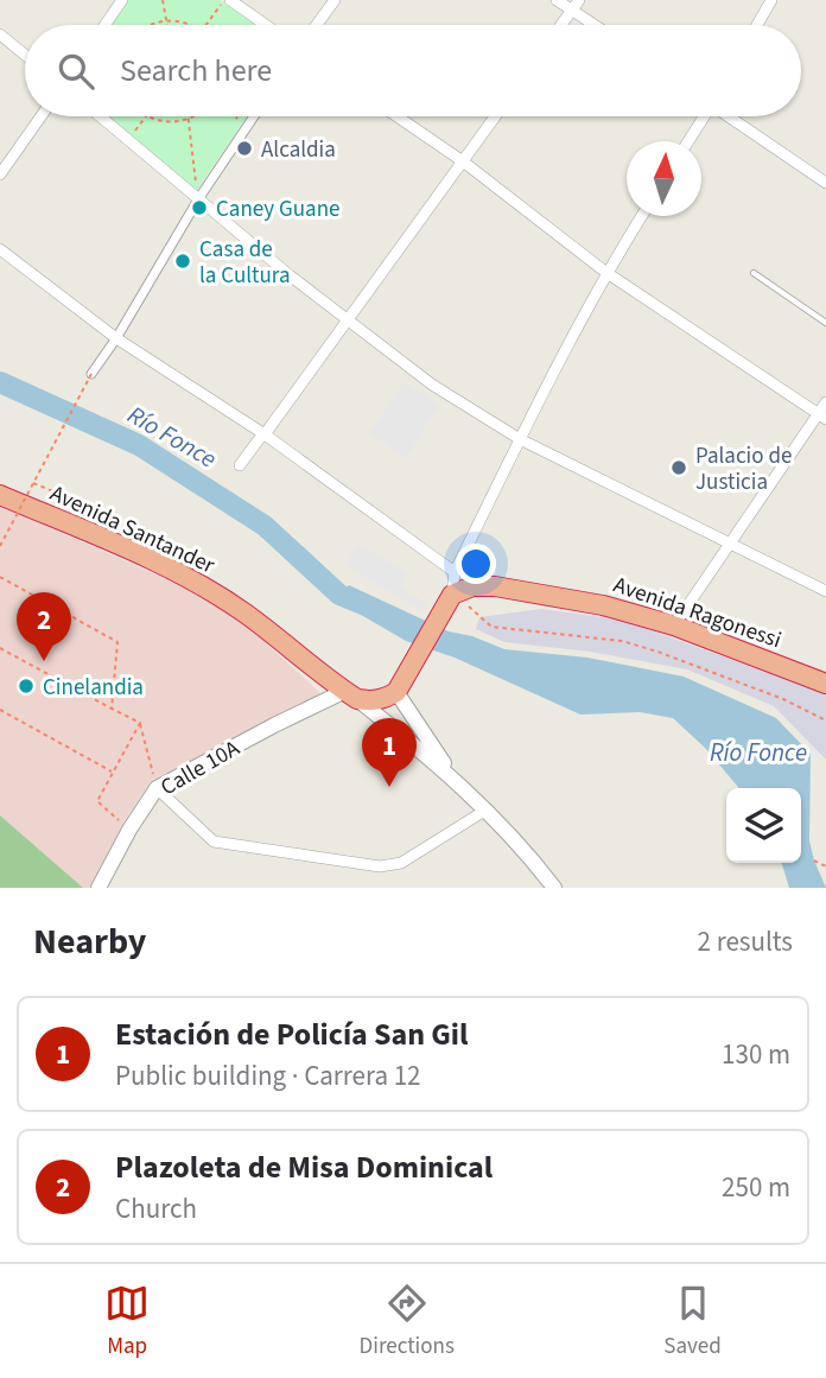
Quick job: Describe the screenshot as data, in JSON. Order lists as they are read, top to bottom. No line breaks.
{"streets":{"highway":["Avenida Santander","Avenida Ragonessi"],"street":["Calle 10A"]},"crossings":[["Avenida Santander","Calle 10A"]],"water":["Río Fonce"],"places":["Alcaldia","Caney Guane","Casa de la Cultura","Palacio de Justicia","Cinelandia"],"north":"top","page":{"search":"Search here","pins":["2","1"],"heading":["Nearby","2 results"],"list":[{"mark":"1","name":"Estación de Policía San Gil","note":"Public building · Carrera 12","value":"130 m"},{"mark":"2","name":"Plazoleta de Misa Dominical","note":"Church","value":"250 m"}],"nav":["Map","Directions","Saved"]}}
